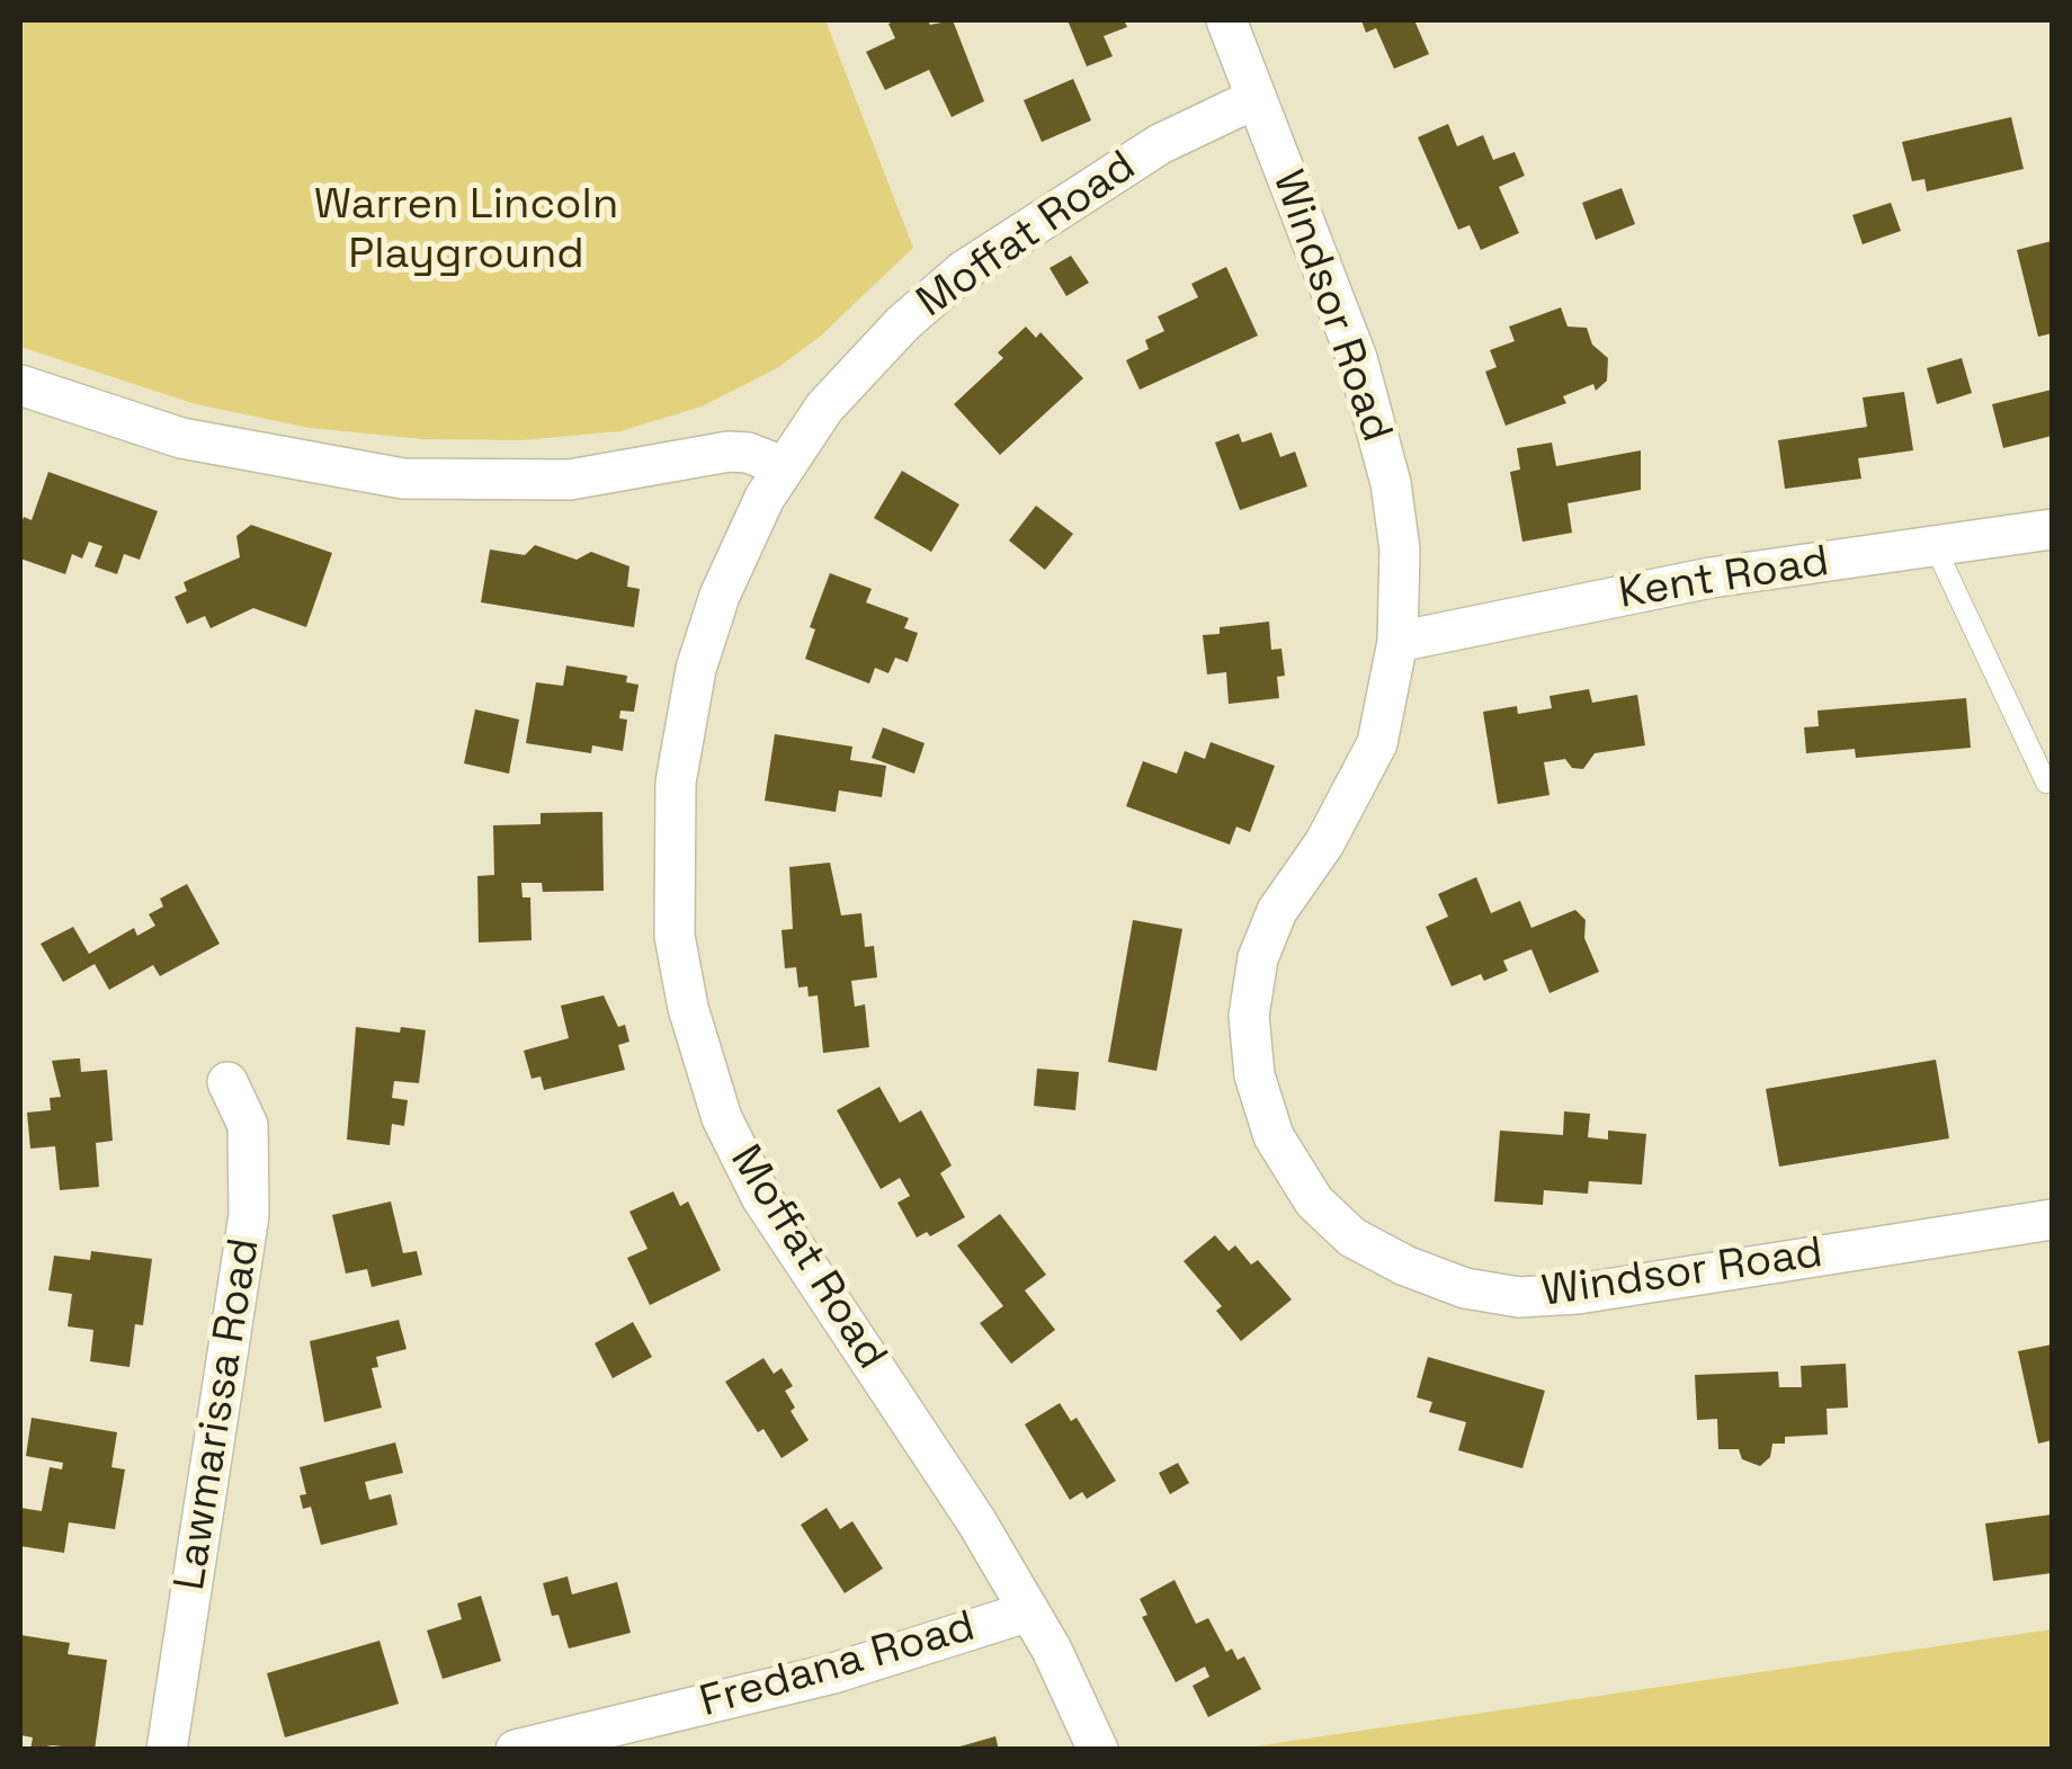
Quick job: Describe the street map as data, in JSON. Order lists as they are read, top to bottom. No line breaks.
{"streets":{"street":["Moffat Road","Windsor Road","Kent Road","Lawmarissa Road","Fredana Road"]},"crossings":[["Moffat Road","Windsor Road"],["Moffat Road","Fredana Road"],["Windsor Road","Kent Road"]],"parks":["Warren Lincoln Playground"]}
